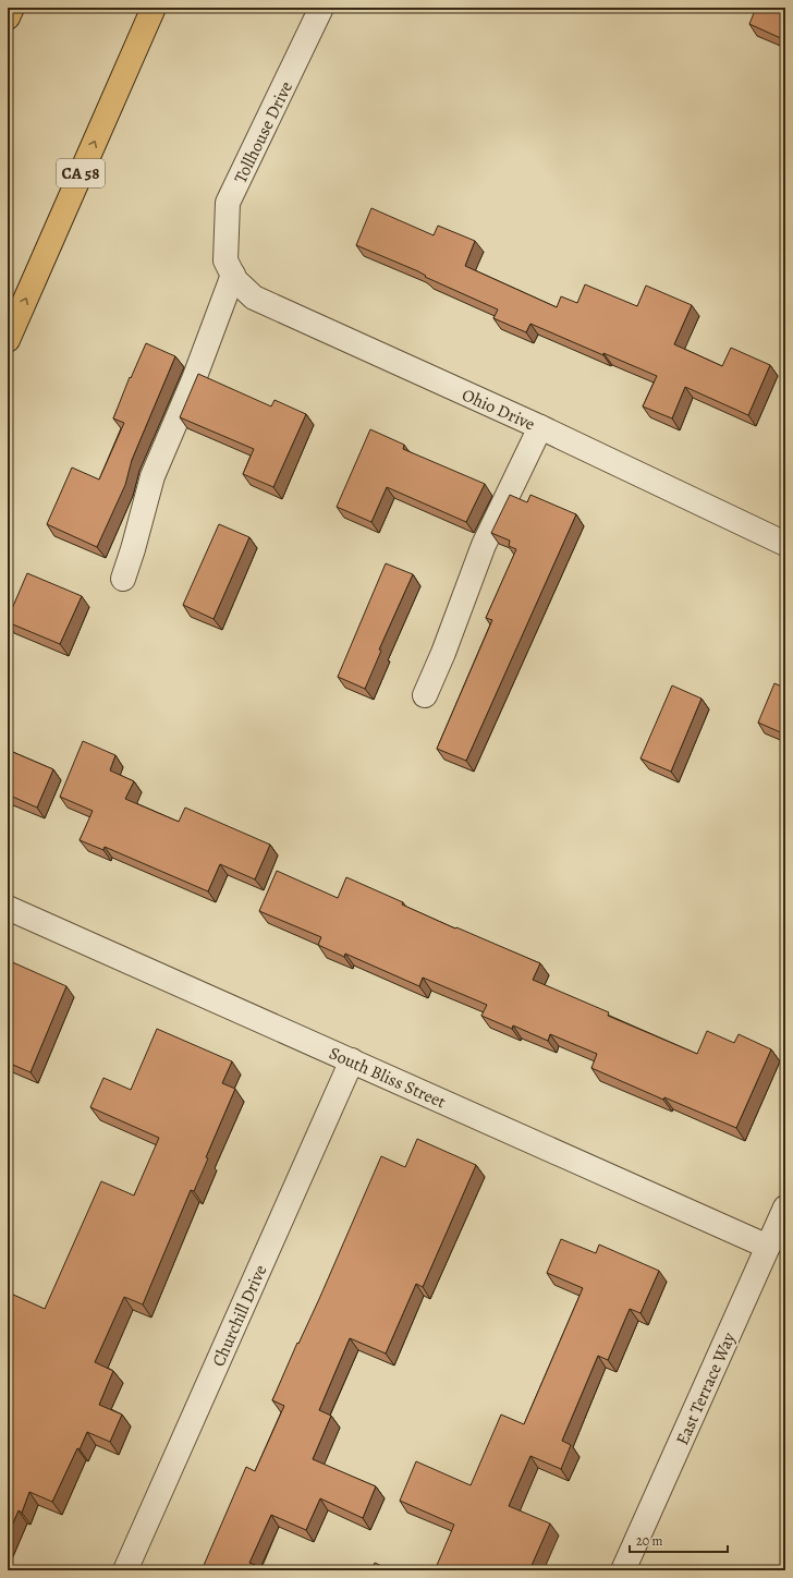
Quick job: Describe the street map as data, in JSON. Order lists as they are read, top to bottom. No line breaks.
{"streets":{"highway":["CA 58"],"street":["Tollhouse Drive","Ohio Drive","South Bliss Street","Churchill Drive","East Terrace Way"]},"crossings":[["Tollhouse Drive","Ohio Drive"],["South Bliss Street","Churchill Drive"],["South Bliss Street","East Terrace Way"]],"scale_bar":"20 m"}
